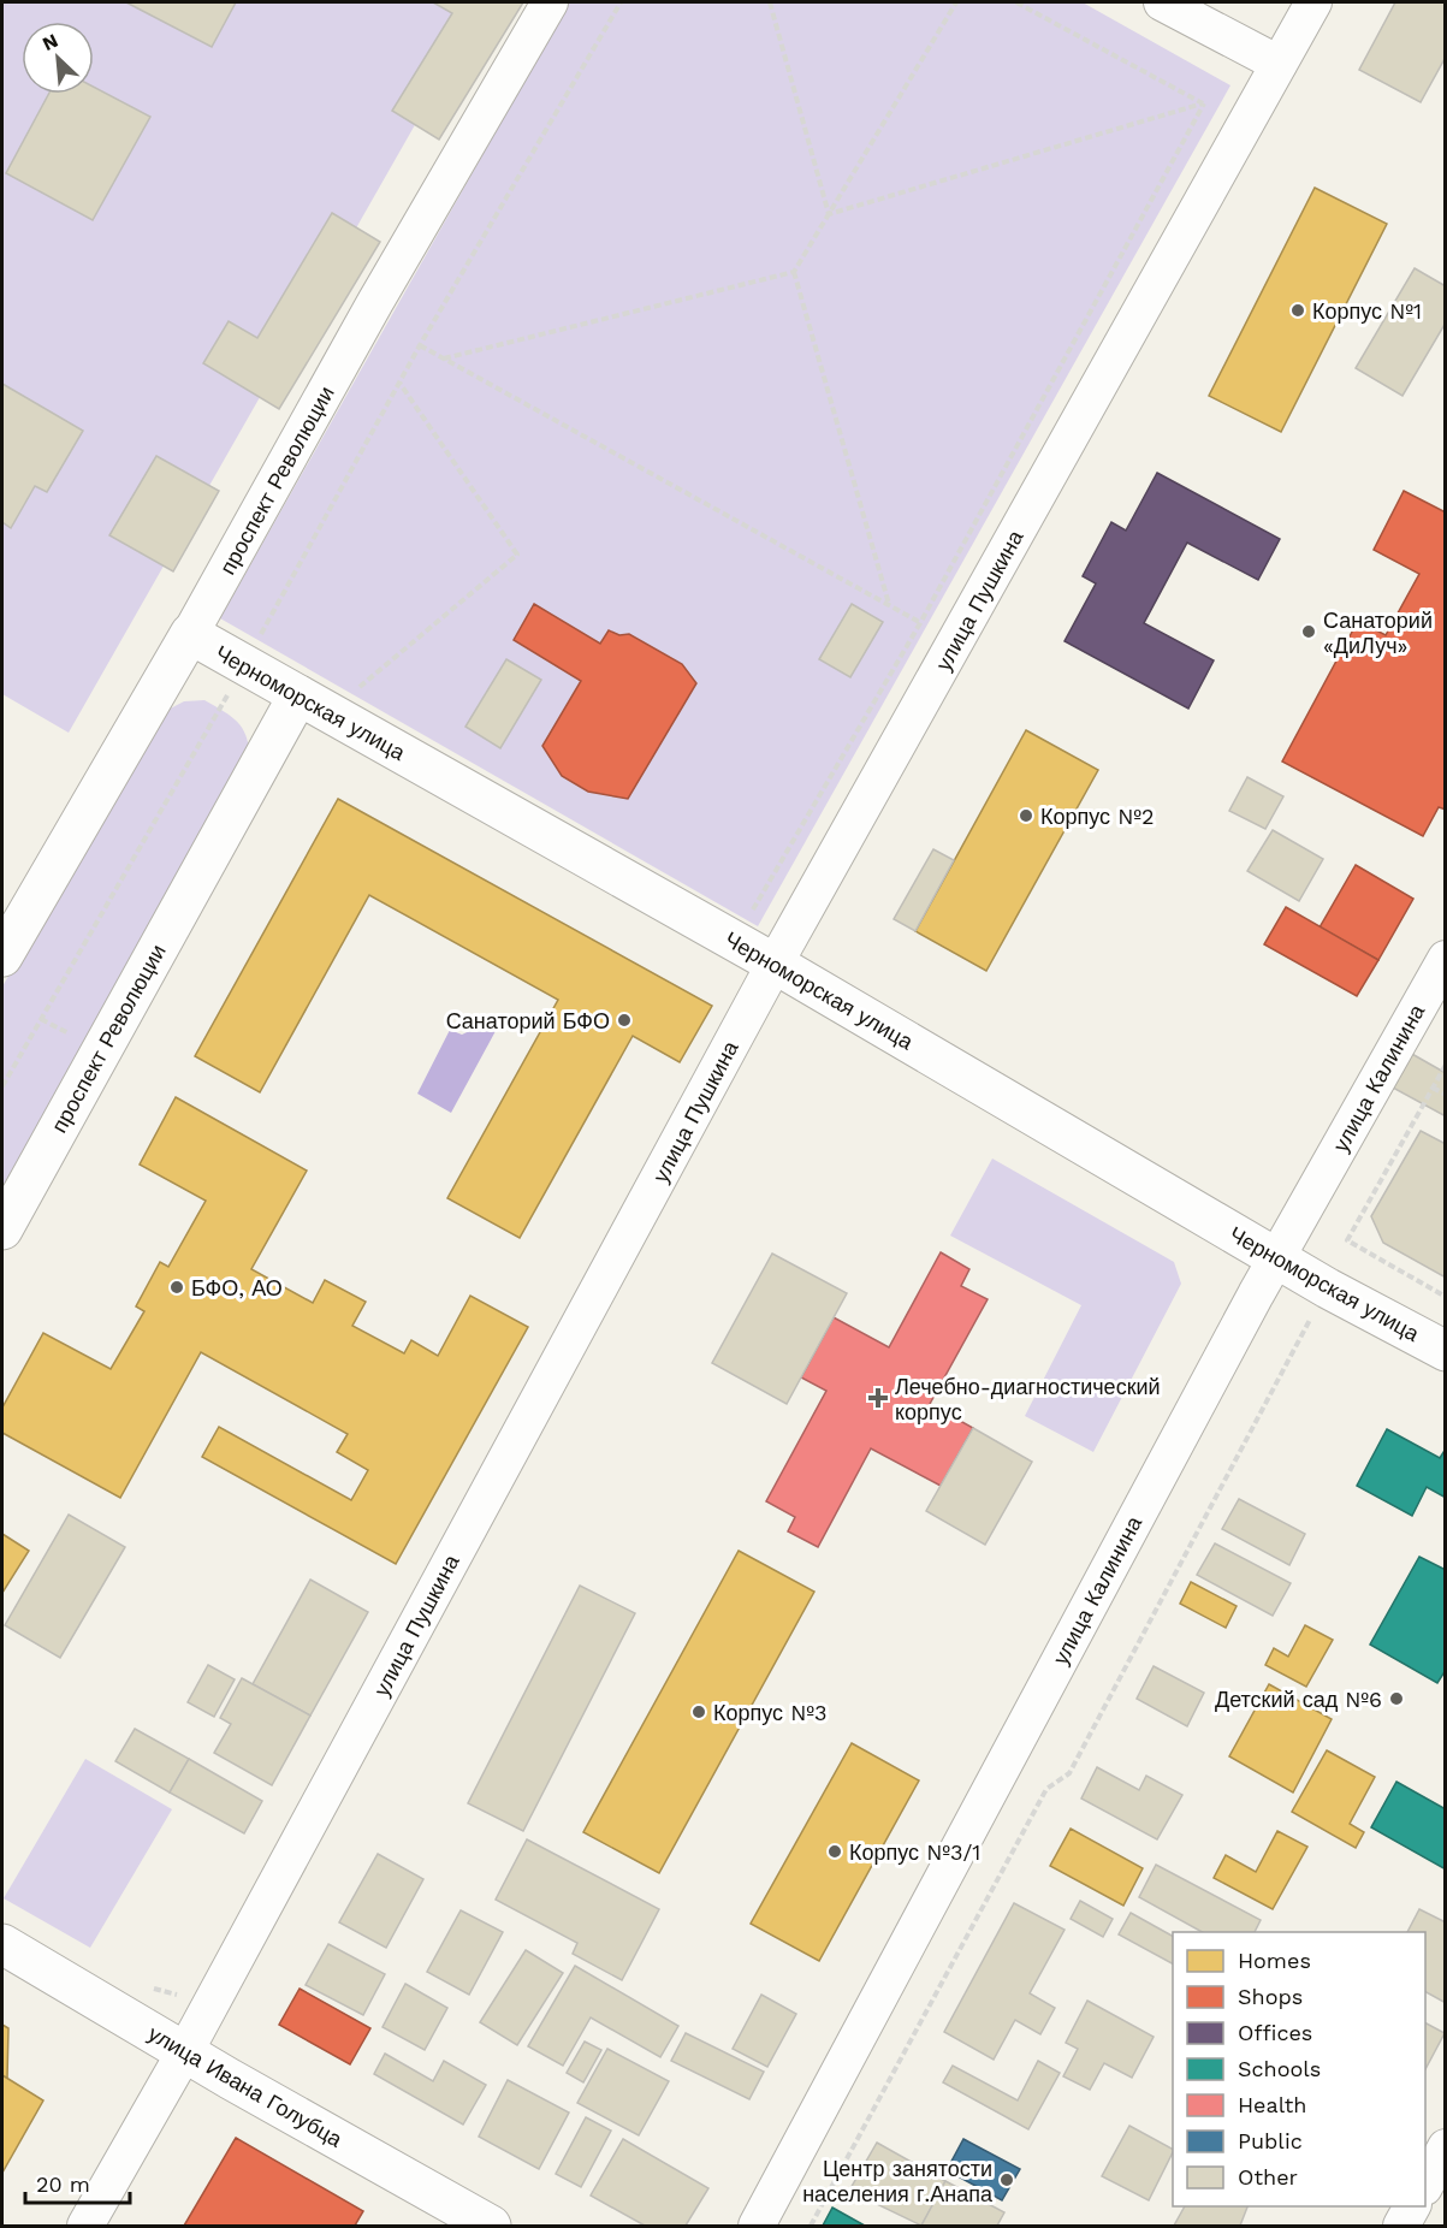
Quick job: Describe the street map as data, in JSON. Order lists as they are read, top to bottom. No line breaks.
{"streets":{"street":["проспект Революции","улица Пушкина","Черноморская улица","улица Калинина","улица Ивана Голубца"]},"crossings":[["проспект Революции","Черноморская улица"],["улица Пушкина","Черноморская улица"],["улица Пушкина","улица Ивана Голубца"],["Черноморская улица","улица Калинина"]],"places":{"other":["Корпус №1","Санаторий «ДиЛуч»","Корпус №2","Санаторий БФО","БФО, АО","Детский сад №6","Корпус №3","Корпус №3/1","Центр занятости населения г.Анапа"],"health":["Лечебно-диагностический корпус"]},"legend":["Homes","Shops","Offices","Schools","Health","Public","Other"],"scale_bar":"20 m","north":"top left"}
